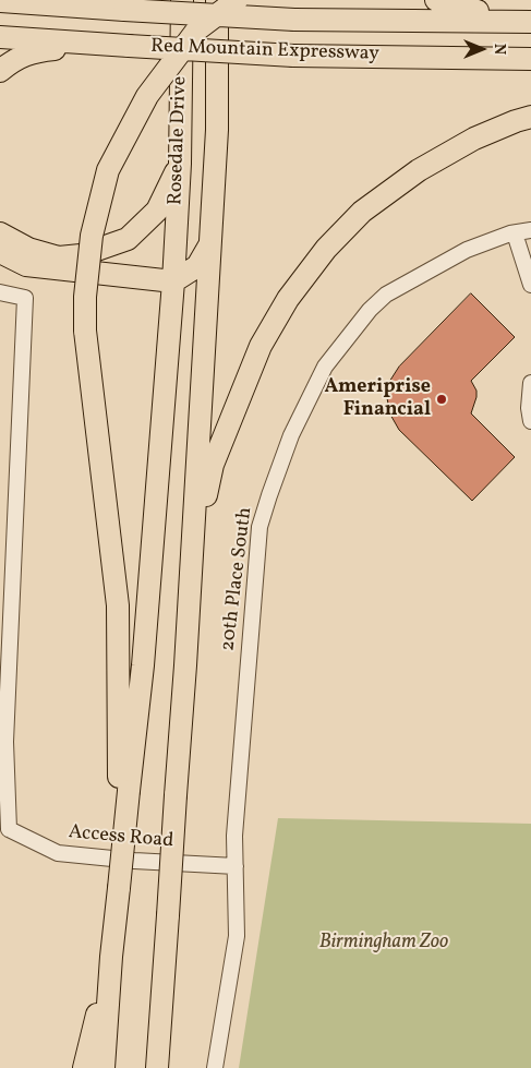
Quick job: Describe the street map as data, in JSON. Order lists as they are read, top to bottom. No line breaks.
{"streets":{"highway":["Red Mountain Expressway","Rosedale Drive"],"street":["20th Place South","Access Road"]},"crossings":[["20th Place South","Access Road"]],"parks":["Birmingham Zoo"],"places":["Ameriprise Financial"],"north":"right"}
